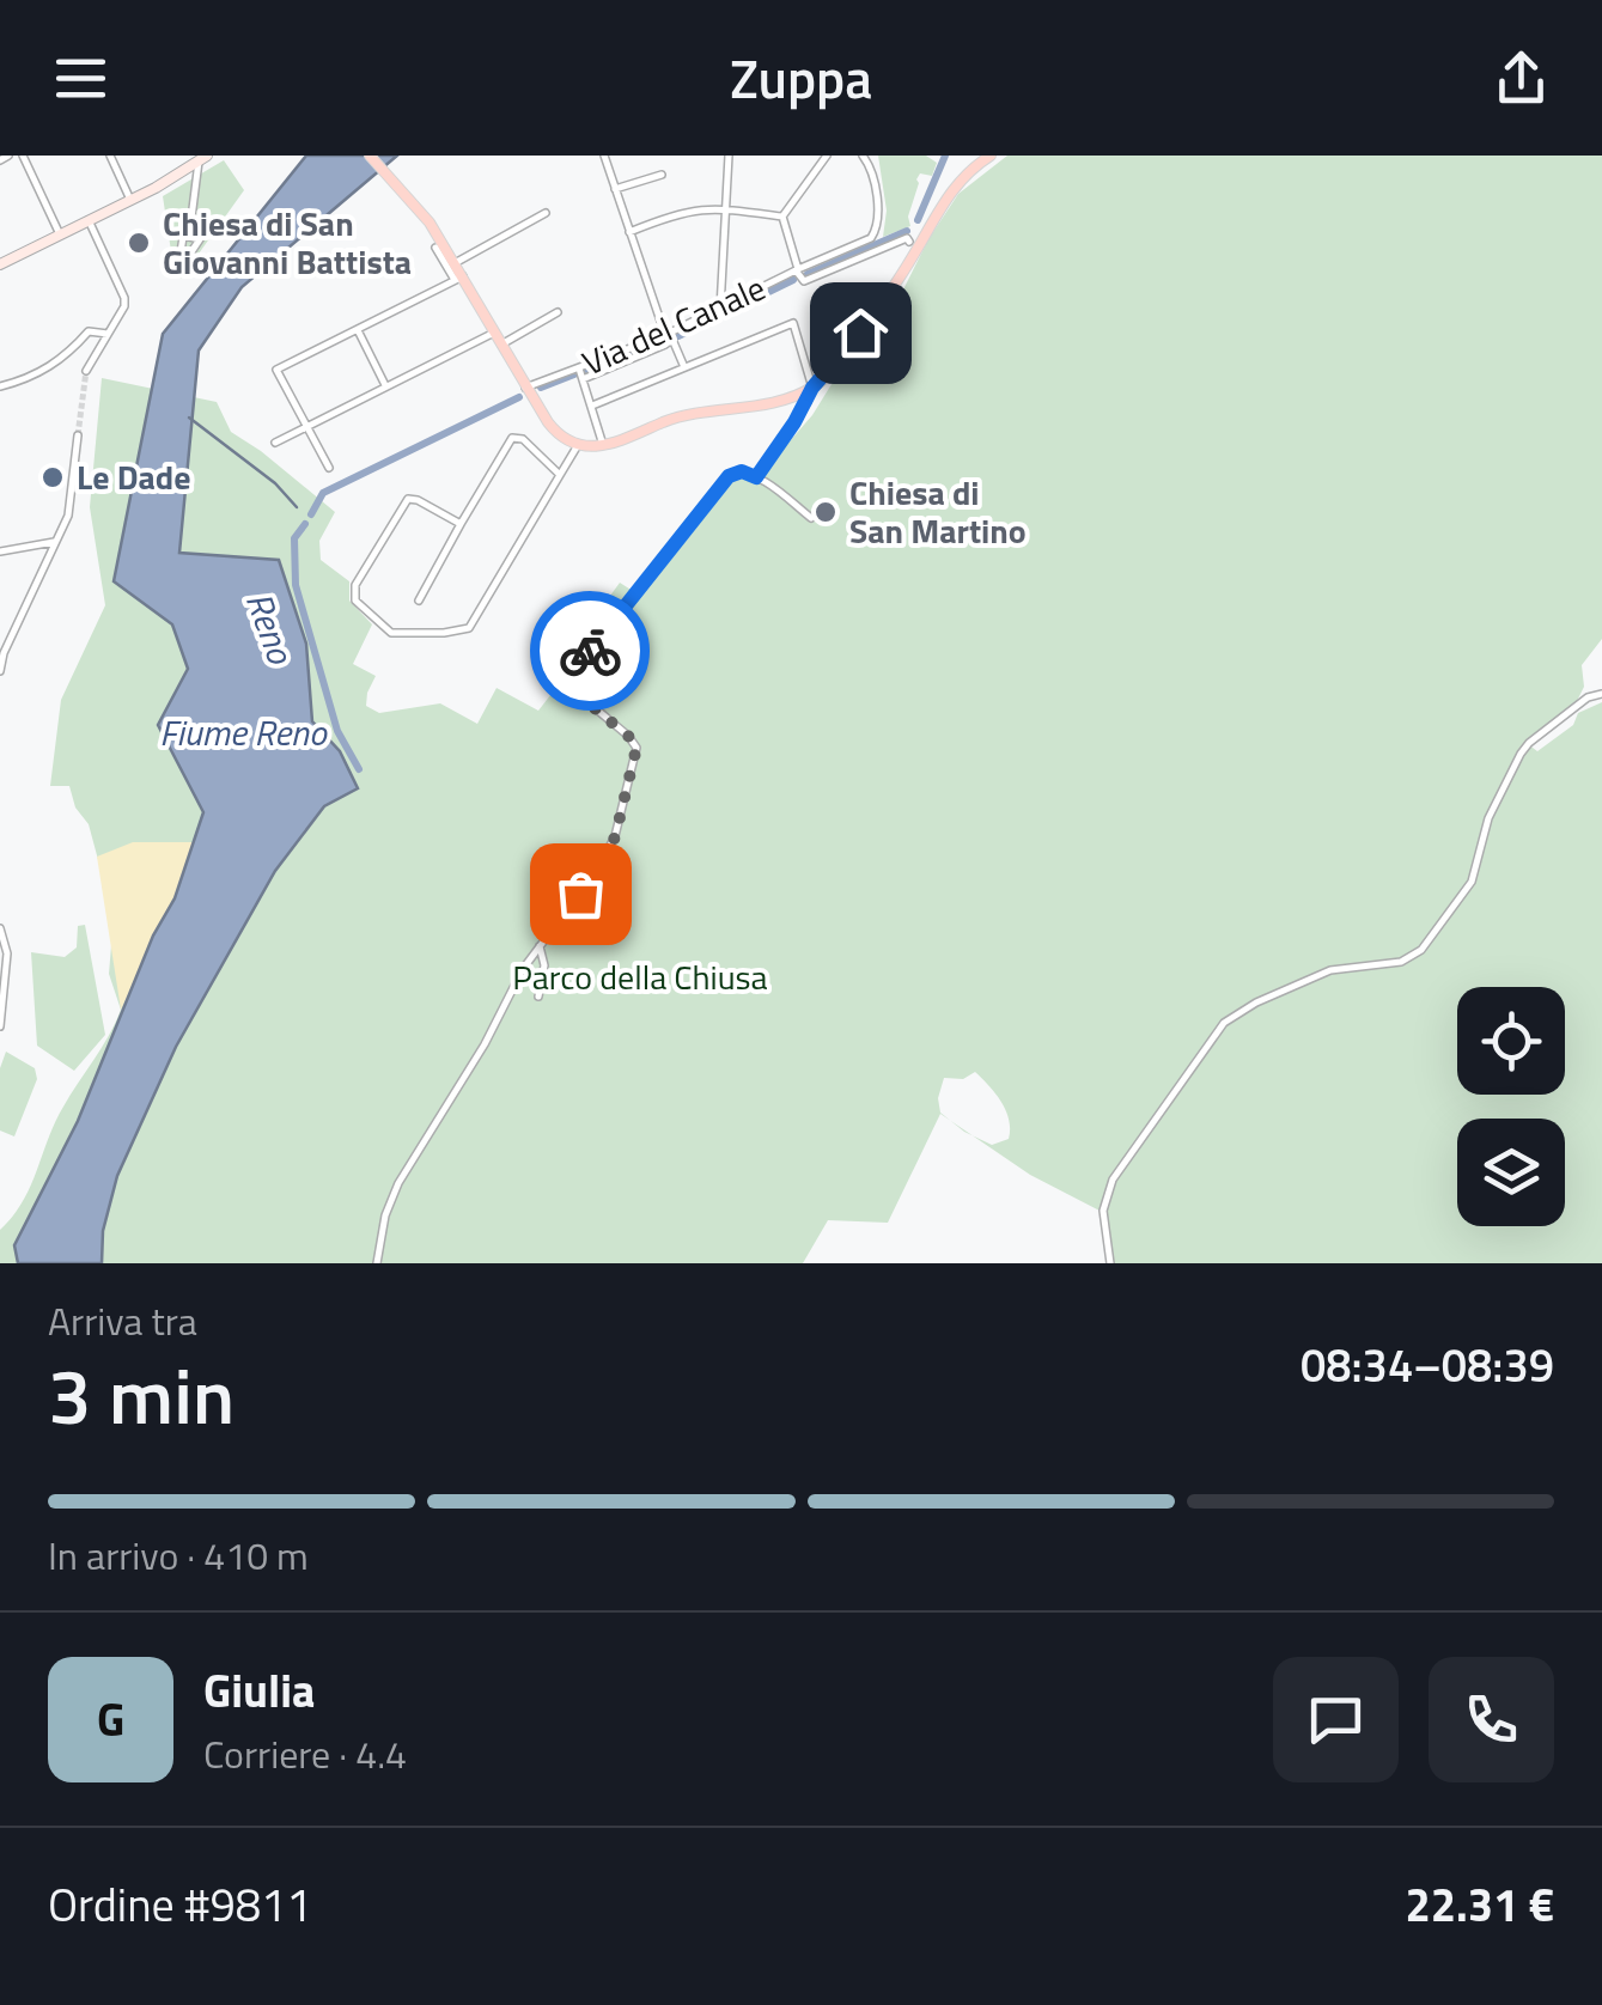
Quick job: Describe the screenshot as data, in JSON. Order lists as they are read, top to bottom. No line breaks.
{"streets":{"street":["Via del Canale"]},"water":["Reno","Fiume Reno"],"parks":["Parco della Chiusa"],"places":["Chiesa di San Giovanni Battista","Le Dade","Chiesa di San Martino"],"page":{"header":"Zuppa","heading":["3 min","Arriva tra","08:34–08:39"],"panel":["Giulia","Corriere · 4.4","Ordine #9811","22.31 €"],"bar":"In arrivo · 410 m","round":"G"}}
